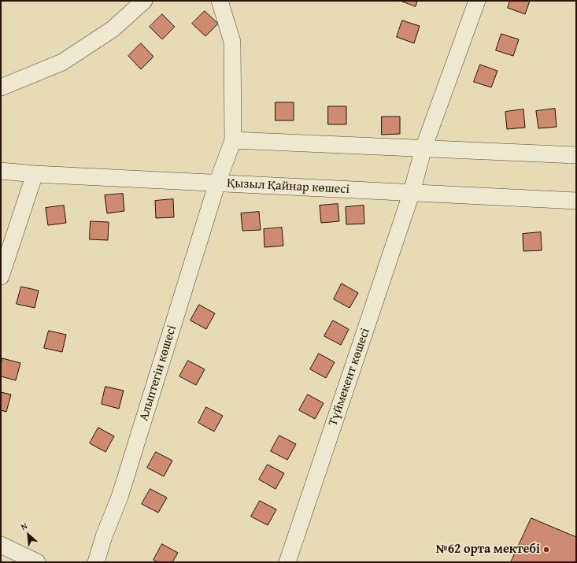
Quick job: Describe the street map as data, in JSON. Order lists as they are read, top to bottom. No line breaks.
{"streets":{"street":["Қызыл Қайнар көшесі","Алыптегін көшесі","Түймекент көшесі"]},"crossings":[["Қызыл Қайнар көшесі","Алыптегін көшесі"],["Қызыл Қайнар көшесі","Түймекент көшесі"]],"places":["№62 орта мектебі"],"north":"top left"}
